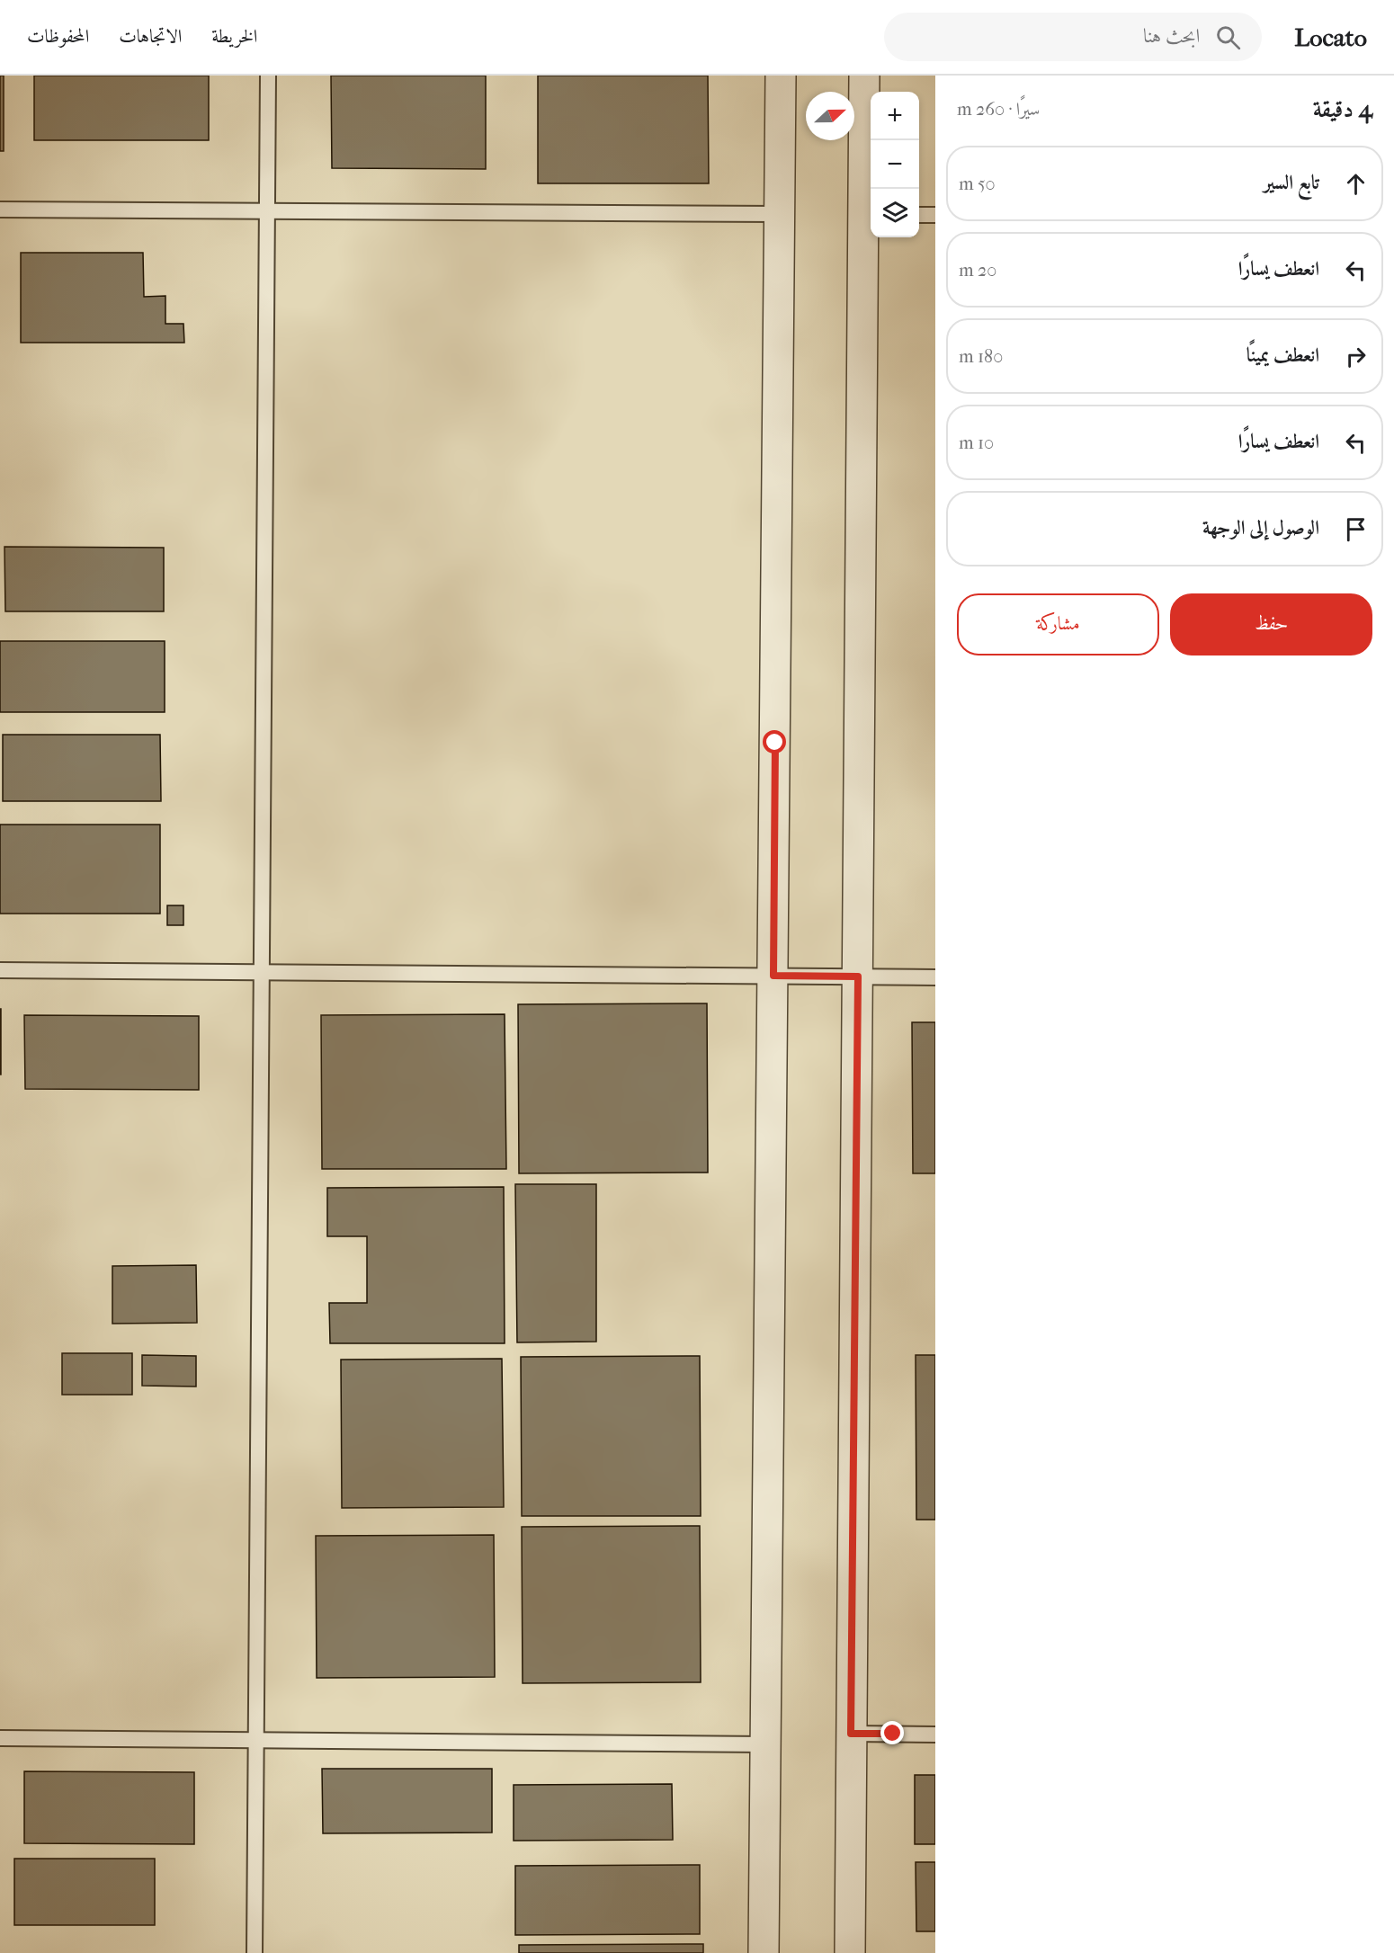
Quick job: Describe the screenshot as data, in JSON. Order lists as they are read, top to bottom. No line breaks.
{"north":"right","page":{"header":"Locato","search":"ابحث هنا","nav":["الخريطة","الاتجاهات","المحفوظات"],"heading":["4 دقيقة","سيرًا · 260 m"],"map_buttons":["+","−"],"list":[["تابع السير","50 m"],["انعطف يسارًا","20 m"],["انعطف يمينًا","180 m"],["انعطف يسارًا","10 m"],"الوصول إلى الوجهة"],"buttons":["حفظ","مشاركة"]}}
